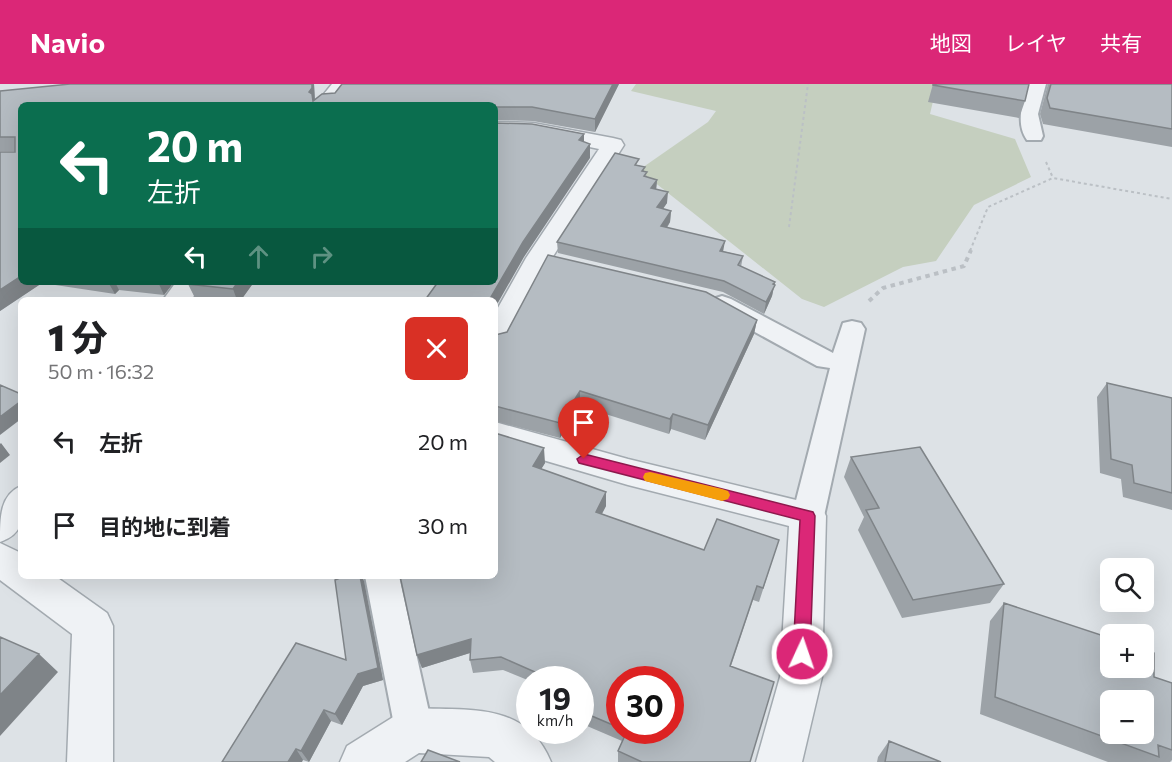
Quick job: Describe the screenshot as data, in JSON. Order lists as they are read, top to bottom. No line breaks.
{"page":{"header":"Navio","nav":["地図","レイヤ","共有"],"turn":["20 m","左折"],"heading":["1 分","50 m · 16:32"],"list":[{"name":"左折","value":"20 m"},{"name":"目的地に到着","value":"30 m"}],"map_buttons":["+","−"],"speed":"19 km/h","limit":"30"}}
